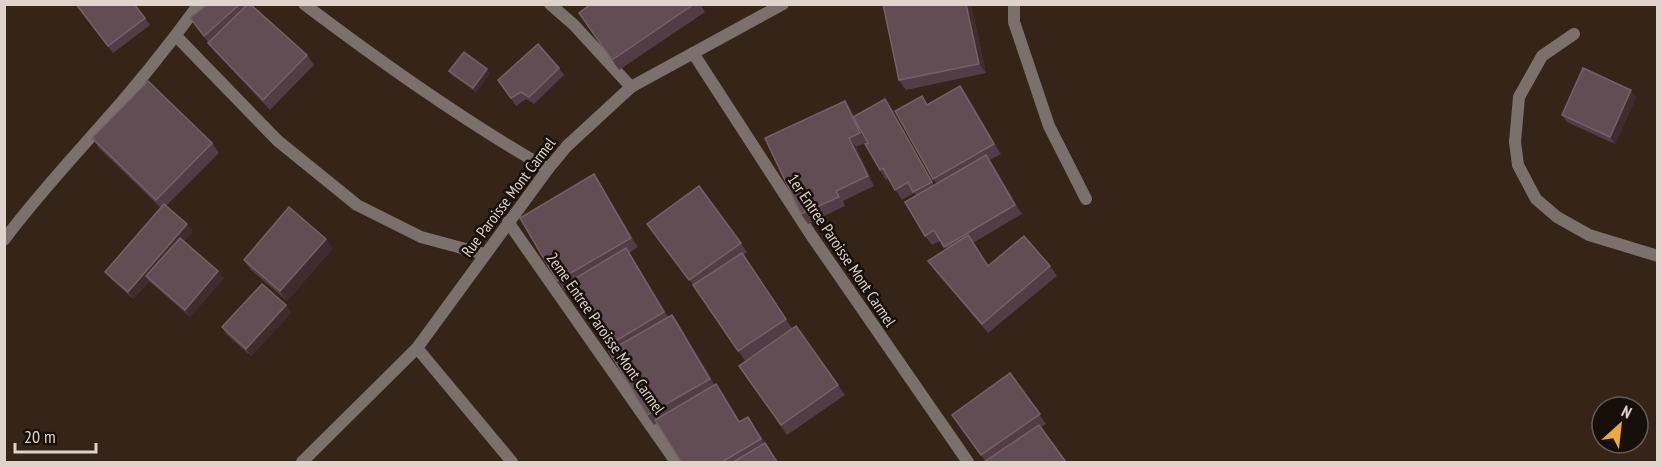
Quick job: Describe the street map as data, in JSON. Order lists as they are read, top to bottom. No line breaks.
{"streets":{"street":["Rue Paroisse Mont Carmel","1er Entree Paroisse Mont Carmel","2eme Entree Paroisse Mont Carmel"]},"crossings":[["Rue Paroisse Mont Carmel","1er Entree Paroisse Mont Carmel"],["Rue Paroisse Mont Carmel","2eme Entree Paroisse Mont Carmel"]],"scale_bar":"20 m","north":"top right"}
